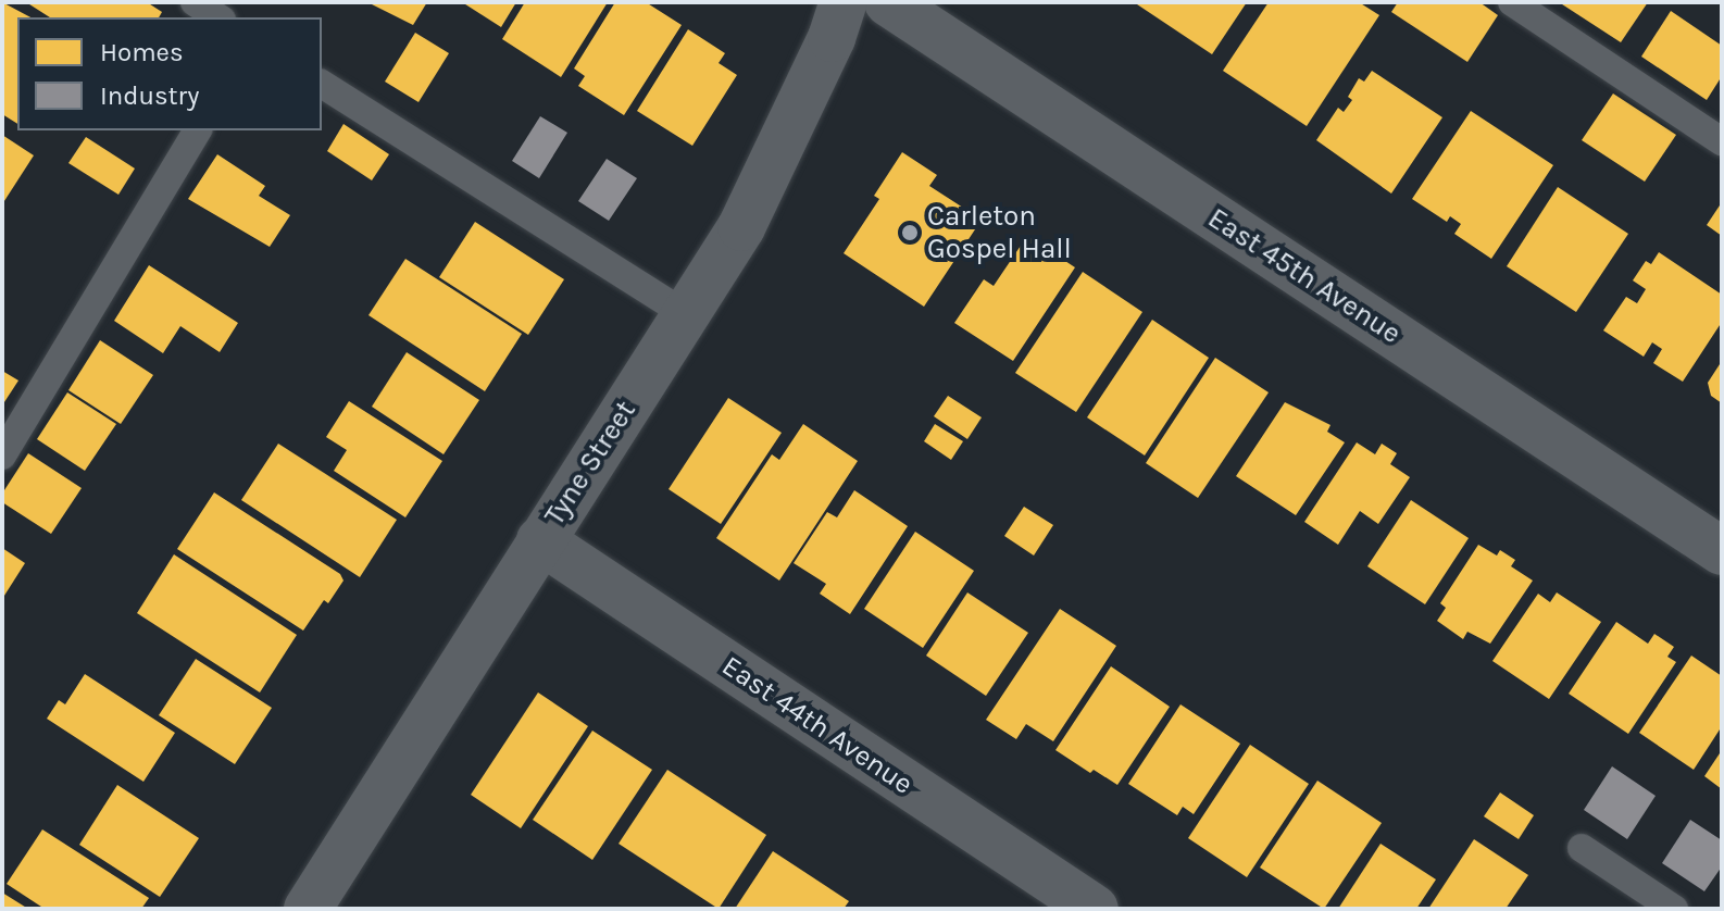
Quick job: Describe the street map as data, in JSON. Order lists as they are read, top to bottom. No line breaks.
{"streets":{"street":["East 45th Avenue","Tyne Street","East 44th Avenue"]},"crossings":[["Tyne Street","East 44th Avenue"]],"places":["Carleton Gospel Hall"],"legend":["Homes","Industry"]}
